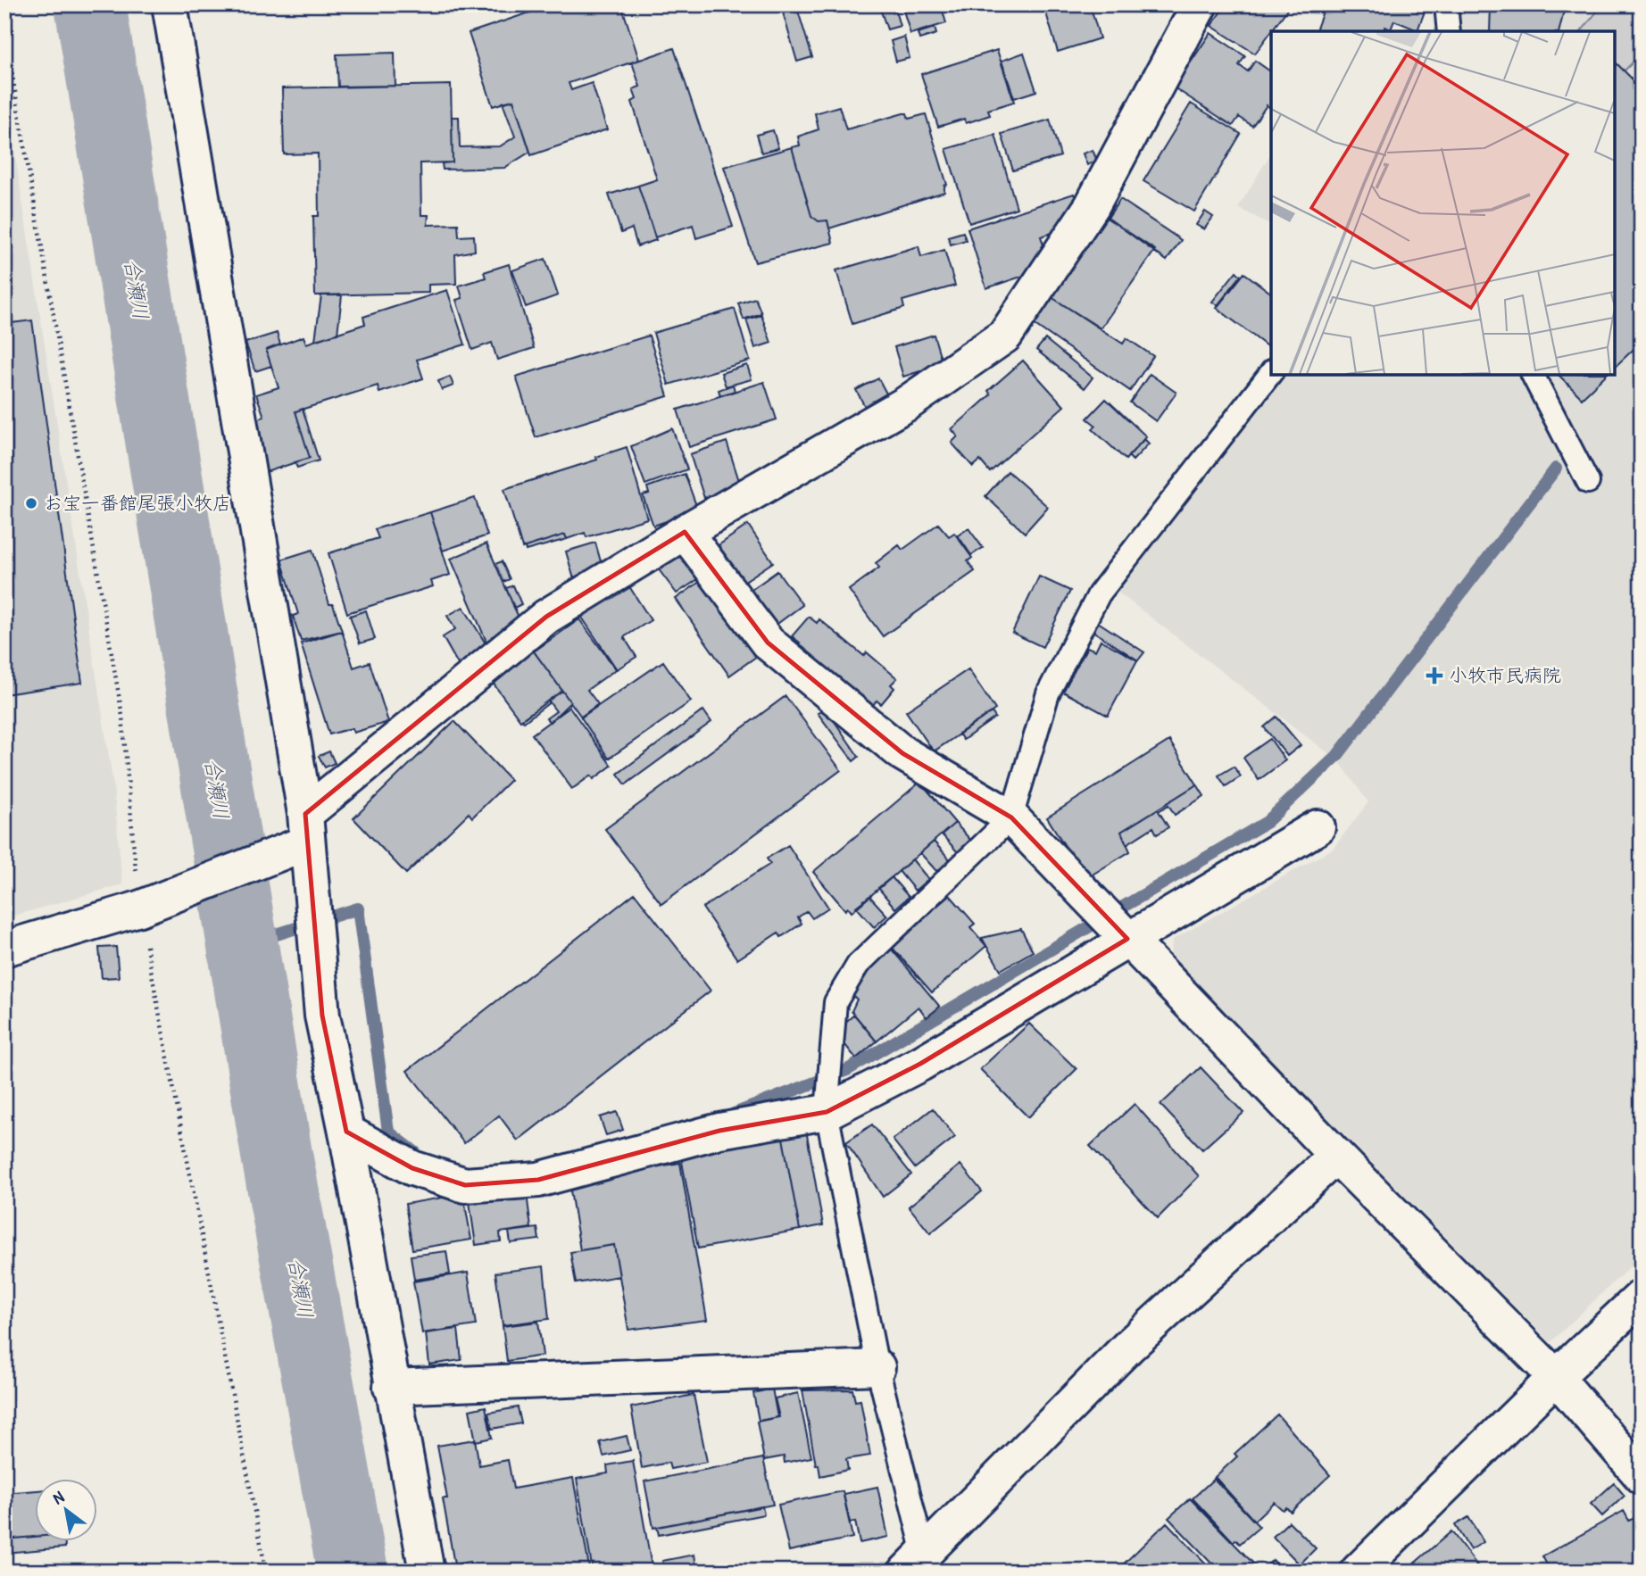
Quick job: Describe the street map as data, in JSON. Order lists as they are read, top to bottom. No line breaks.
{"water":["合瀬川"],"places":{"other":["お宝一番館尾張小牧店"],"health":["小牧市民病院"]},"north":"top left"}
